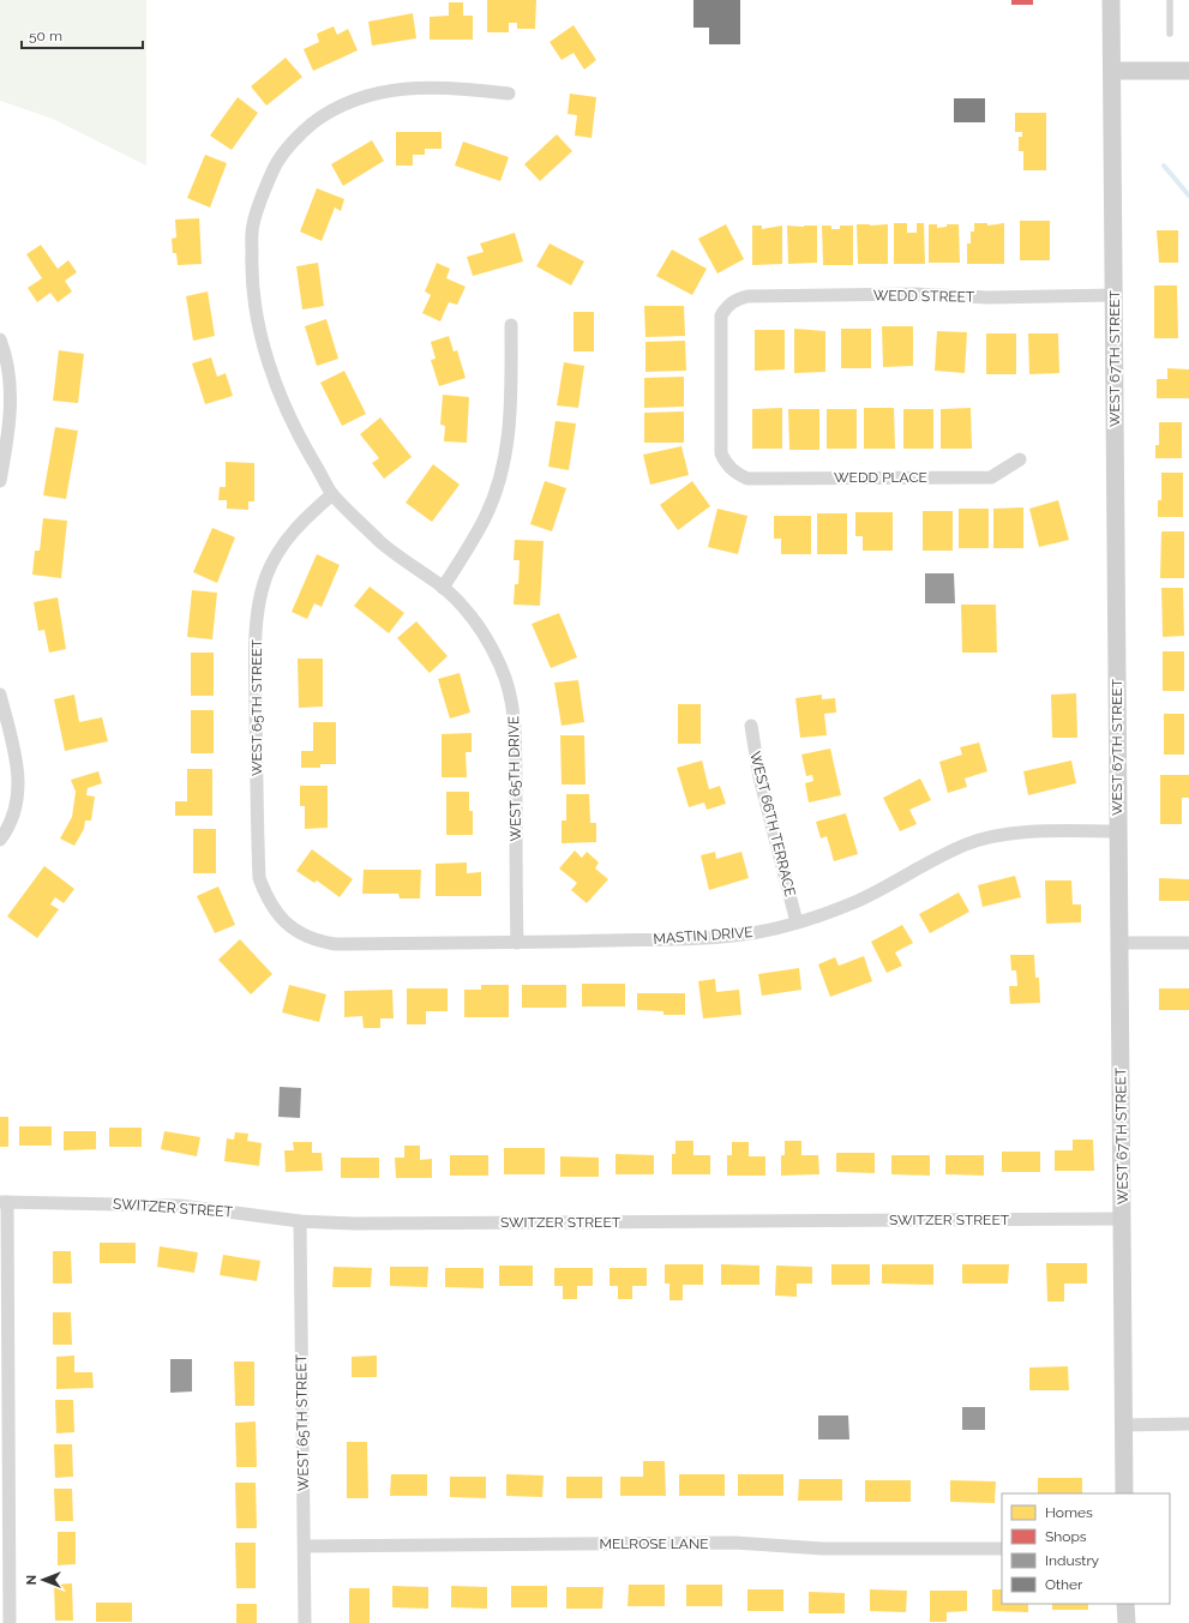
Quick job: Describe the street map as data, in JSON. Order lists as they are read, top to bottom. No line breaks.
{"streets":{"street":["WEDD STREET","WEST 67TH STREET","WEDD PLACE","WEST 65TH STREET","WEST 65TH DRIVE","WEST 66TH TERRACE","MASTIN DRIVE","SWITZER STREET","MELROSE LANE"]},"crossings":[["WEDD STREET","WEST 67TH STREET"],["WEDD STREET","WEDD PLACE"],["WEST 67TH STREET","MASTIN DRIVE"],["WEST 67TH STREET","SWITZER STREET"],["WEST 65TH STREET","WEST 65TH DRIVE"],["WEST 65TH STREET","MASTIN DRIVE"],["WEST 65TH STREET","SWITZER STREET"],["WEST 65TH STREET","MELROSE LANE"],["WEST 65TH DRIVE","MASTIN DRIVE"],["WEST 66TH TERRACE","MASTIN DRIVE"]],"legend":["Homes","Shops","Industry","Other"],"scale_bar":"50 m","north":"left"}
